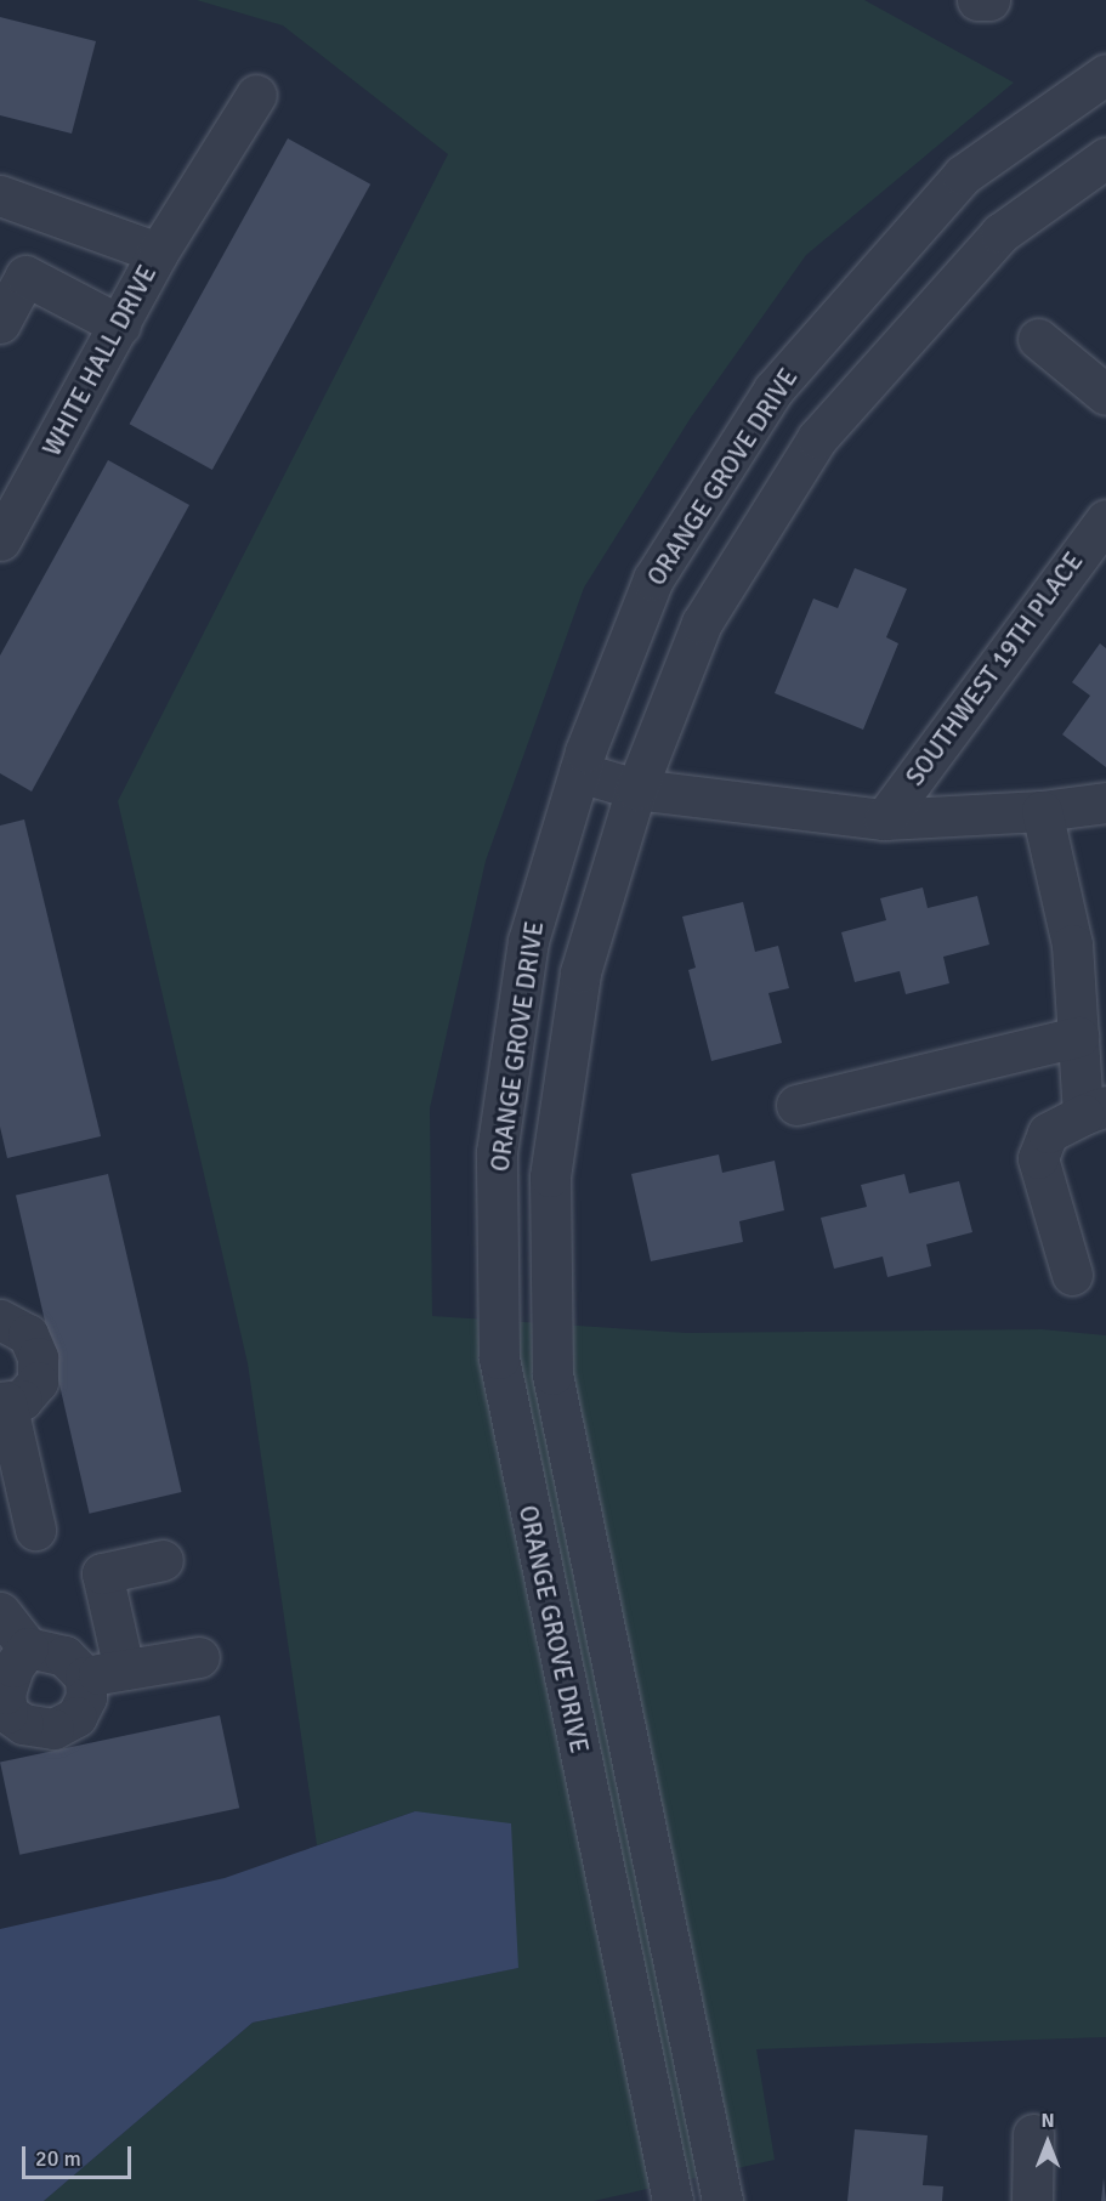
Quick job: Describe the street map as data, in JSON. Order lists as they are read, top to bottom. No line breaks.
{"streets":{"street":["WHITE HALL DRIVE","ORANGE GROVE DRIVE","SOUTHWEST 19TH PLACE"]},"scale_bar":"20 m","north":"top"}
